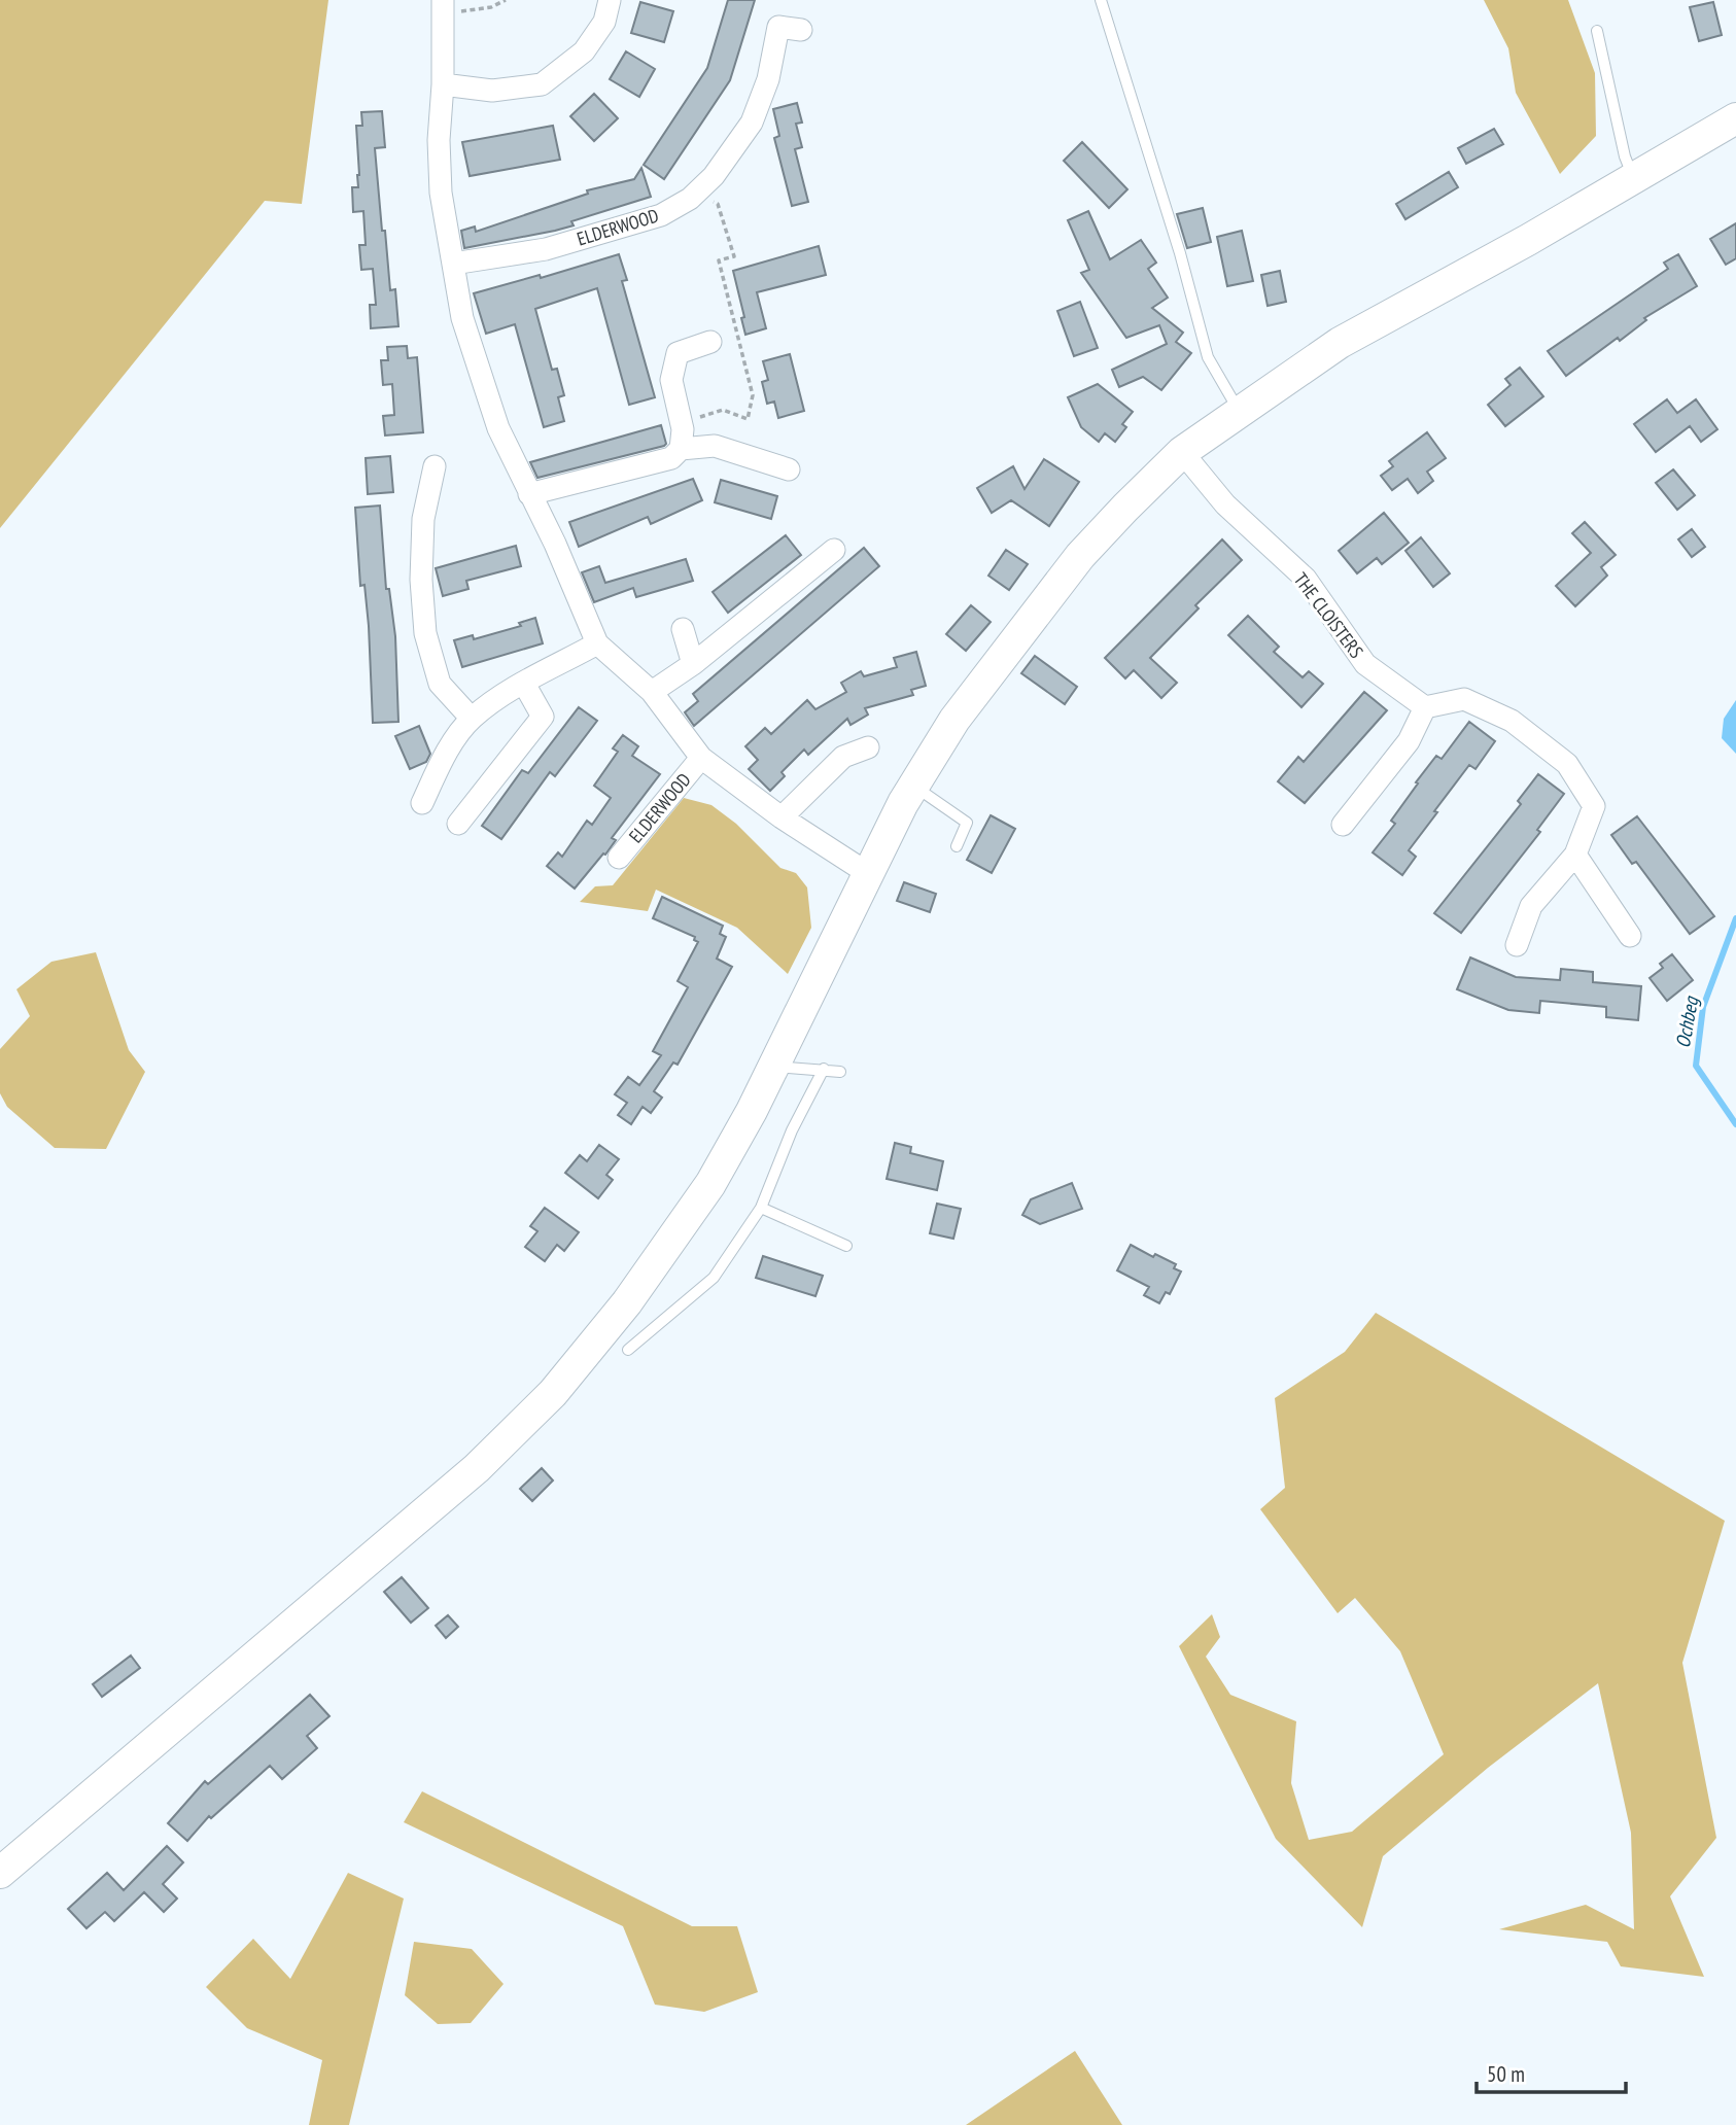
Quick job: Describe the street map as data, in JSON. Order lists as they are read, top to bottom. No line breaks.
{"streets":{"street":["ELDERWOOD","THE CLOISTERS"]},"water":["Ochbeg"],"scale_bar":"50 m"}
